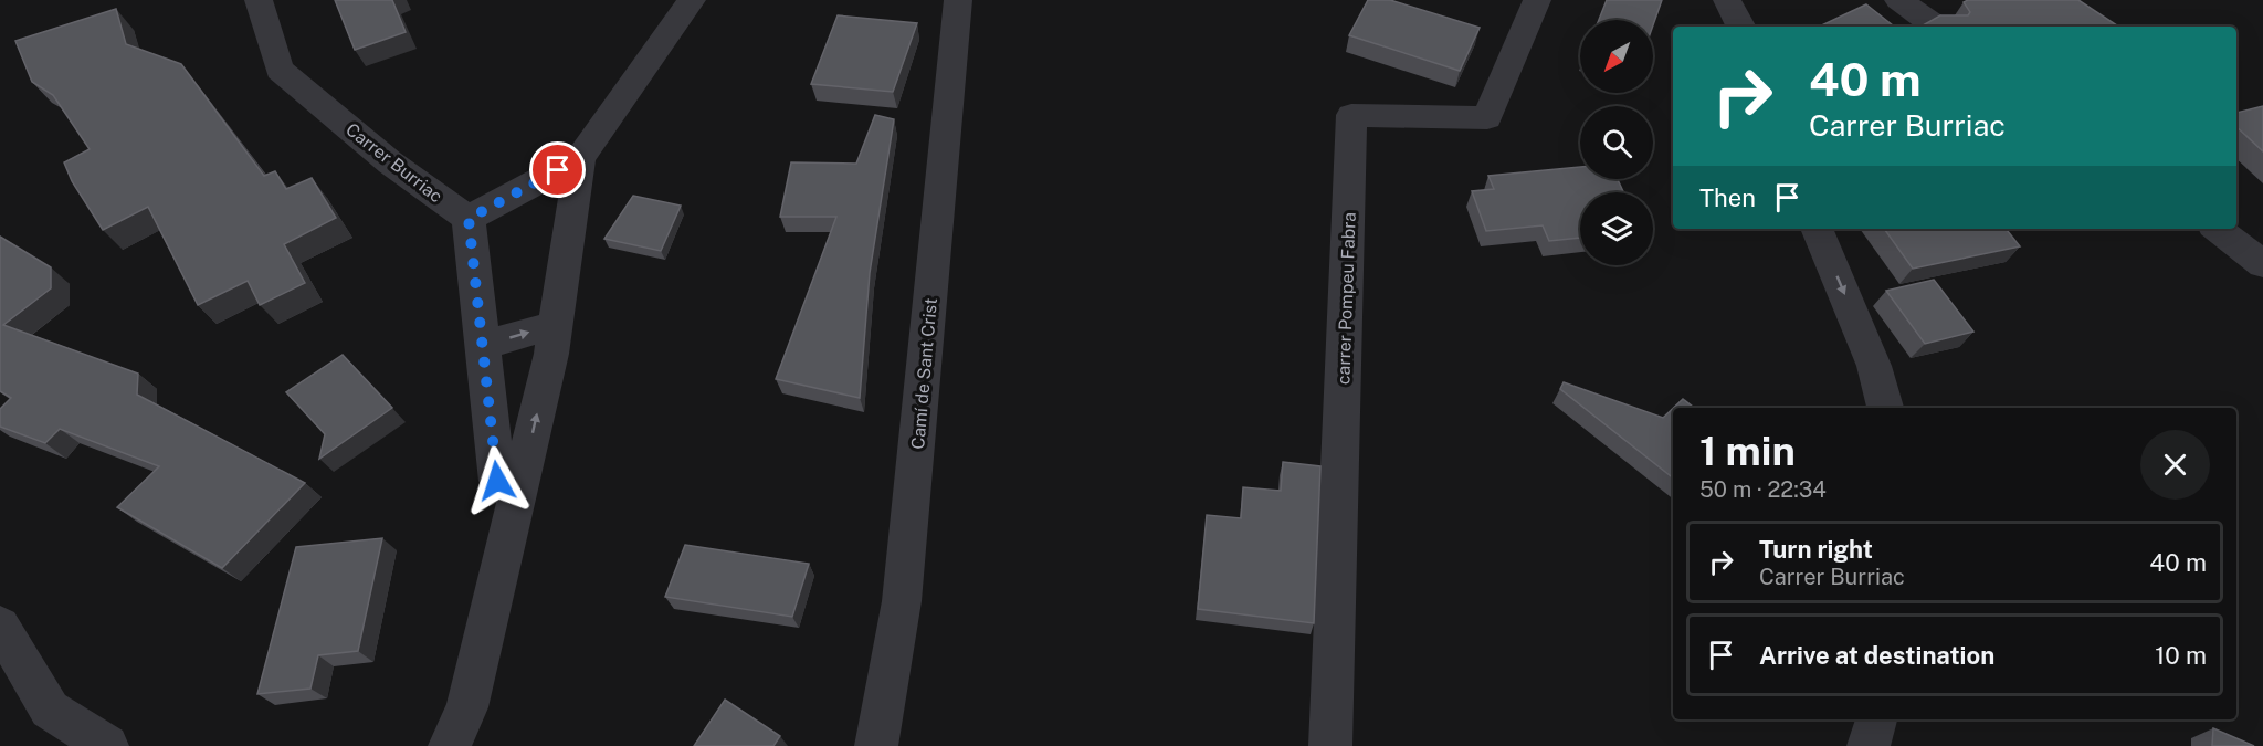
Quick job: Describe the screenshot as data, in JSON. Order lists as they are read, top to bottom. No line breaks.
{"streets":{"street":["Carrer Burriac","carrer Pompeu Fabra","Camí de Sant Crist"]},"north":"bottom left","page":{"turn":["40 m","Carrer Burriac"],"then":"Then","heading":["1 min","50 m · 22:34"],"list":[{"name":"Turn right","note":"Carrer Burriac","value":"40 m"},{"name":"Arrive at destination","value":"10 m"}]}}
